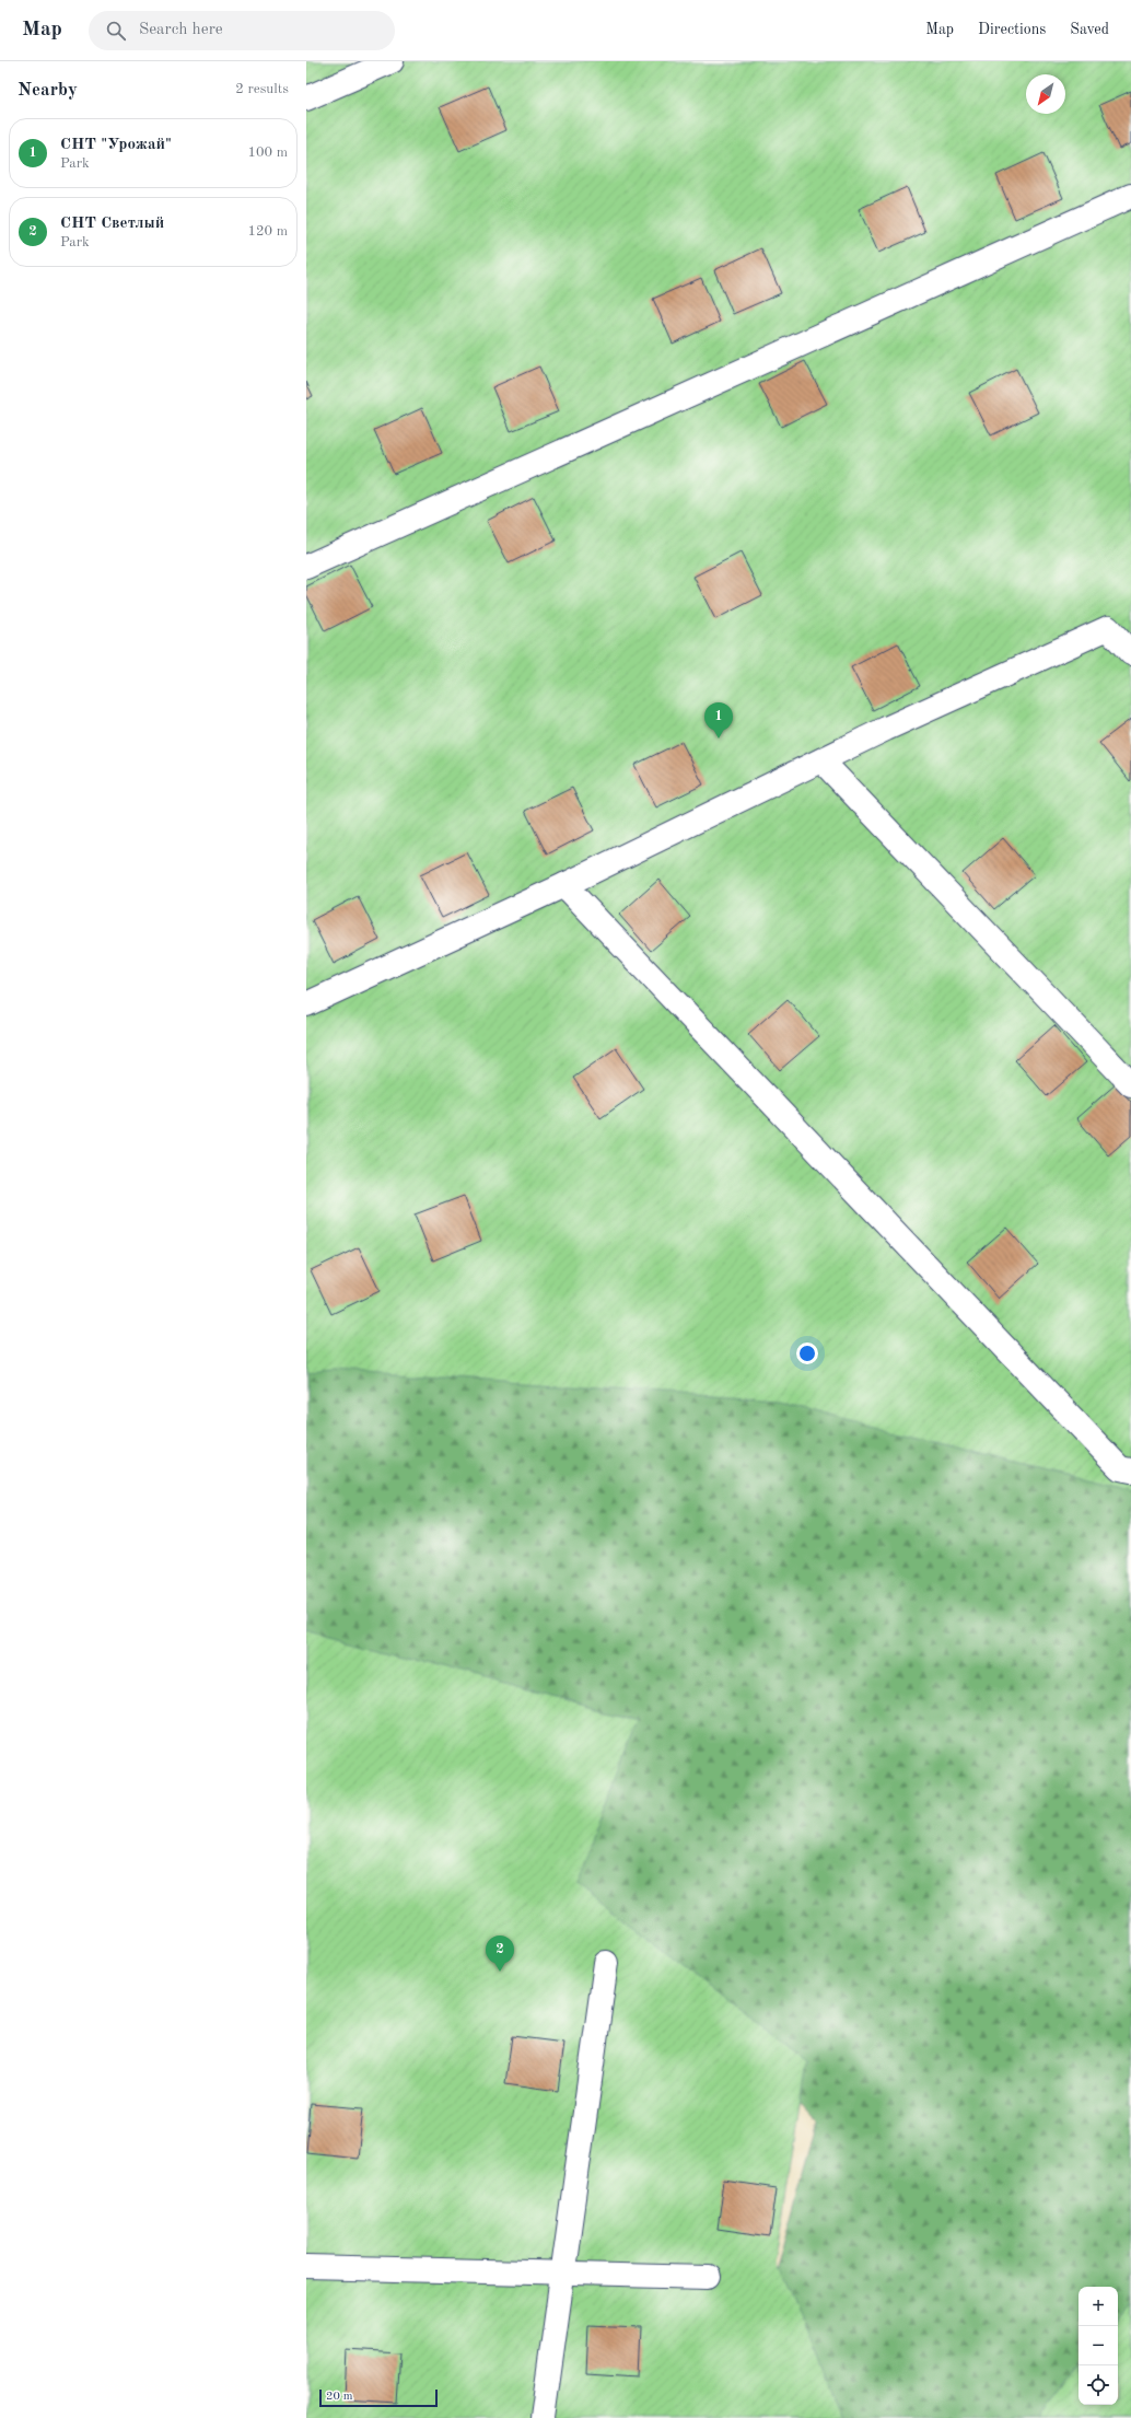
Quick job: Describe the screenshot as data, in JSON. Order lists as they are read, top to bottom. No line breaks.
{"scale_bar":"20 m","north":"bottom left","page":{"header":"Map","search":"Search here","nav":["Map","Directions","Saved"],"heading":["Nearby","2 results"],"list":[{"mark":"1","name":"СНТ \"Урожай\"","note":"Park","value":"100 m"},{"mark":"2","name":"СНТ Светлый","note":"Park","value":"120 m"}],"pins":["1","2"],"map_buttons":["+","−"],"scale":"20 m"}}
